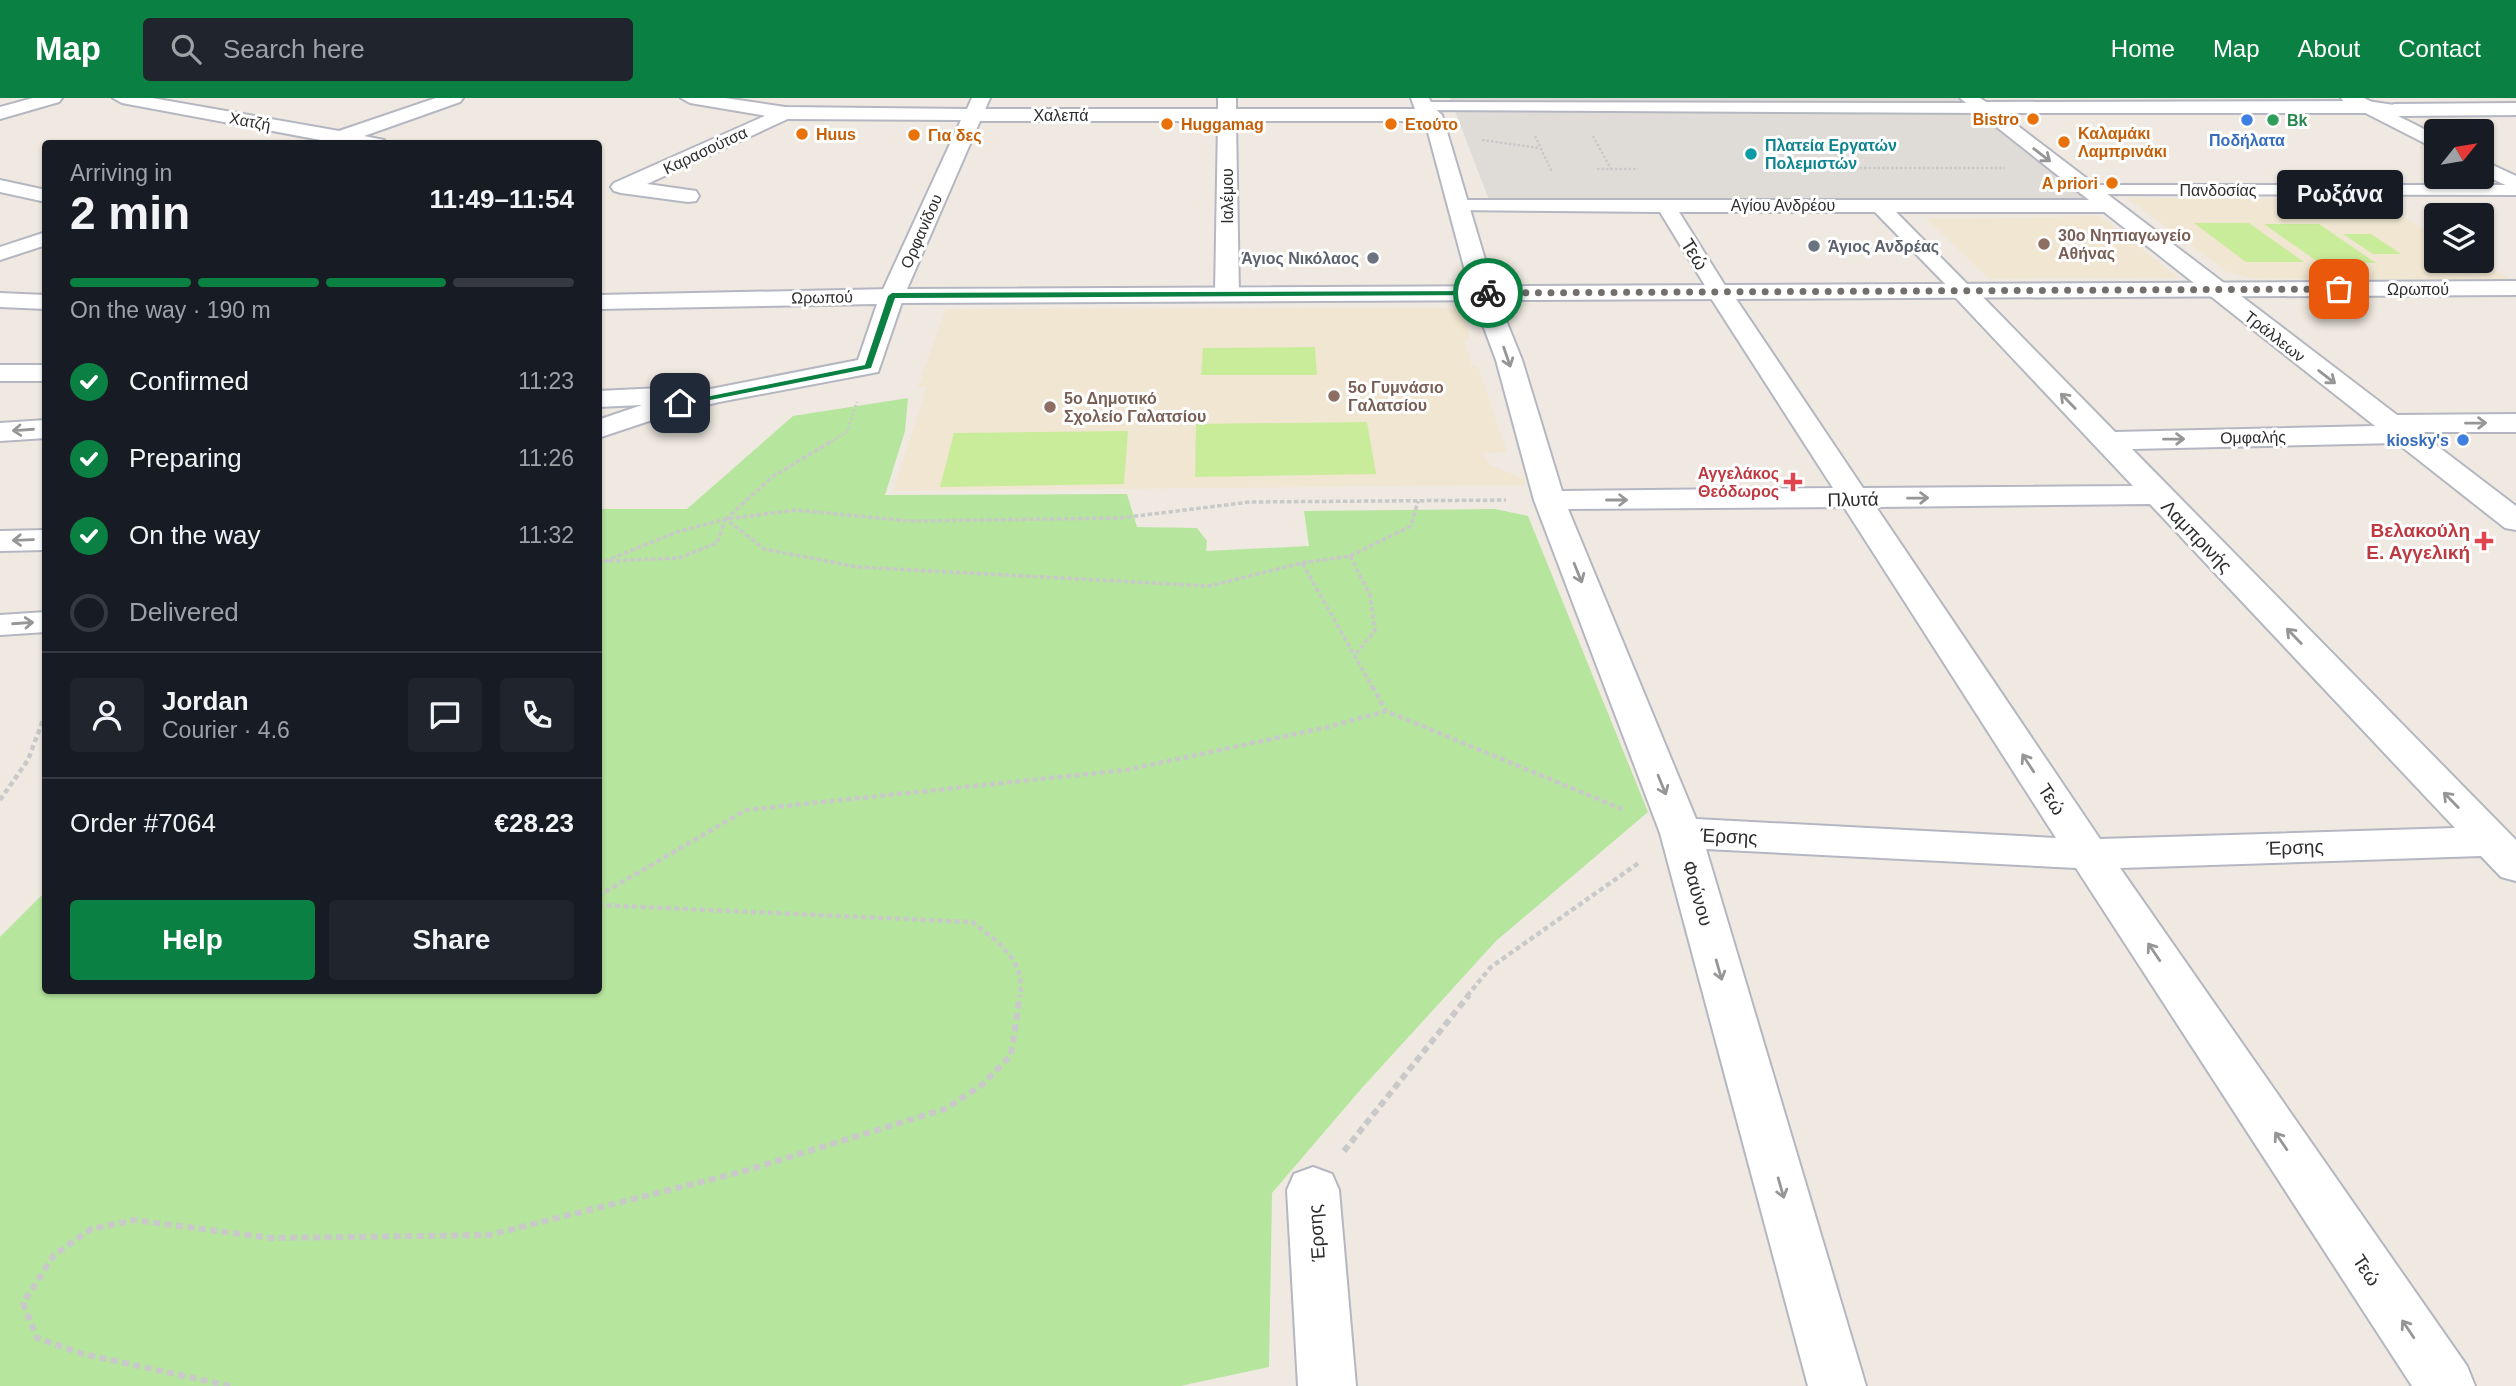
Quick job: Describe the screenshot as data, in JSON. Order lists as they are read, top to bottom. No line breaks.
{"streets":{"street":["Χαλεπά","Χατζή","Καρασούτσα","Πανδοσίας","Ιαλέμου","Αγίου Ανδρέου","Ορφανίδου","Τεώ","Ωρωπού","Τράλλεων","Ομφαλής","Πλυτά","Λαμπρινής","Έρσης","Φαύνου"]},"crossings":[["Χαλεπά","Καρασούτσα"],["Χαλεπά","Ιαλέμου"],["Χαλεπά","Ορφανίδου"],["Χαλεπά","Φαύνου"],["Πανδοσίας","Τράλλεων"],["Ιαλέμου","Ωρωπού"],["Αγίου Ανδρέου","Τεώ"],["Αγίου Ανδρέου","Τράλλεων"],["Αγίου Ανδρέου","Λαμπρινής"],["Αγίου Ανδρέου","Φαύνου"],["Ορφανίδου","Ωρωπού"],["Τεώ","Ωρωπού"],["Τεώ","Πλυτά"],["Τεώ","Έρσης"],["Ωρωπού","Τράλλεων"],["Ωρωπού","Λαμπρινής"],["Ωρωπού","Φαύνου"],["Τράλλεων","Ομφαλής"],["Ομφαλής","Λαμπρινής"],["Πλυτά","Λαμπρινής"],["Πλυτά","Φαύνου"],["Λαμπρινής","Έρσης"],["Έρσης","Φαύνου"]],"one_way":["Τεώ","Πλυτά","Λαμπρινής","Φαύνου"],"places":{"other":["Bistro","Ποδήλατα","Bk","Huggamag","Ετούτο","Huus","Για δες","Καλαμάκι Λαμπρινάκι","Πλατεία Εργατών Πολεμιστών","A priori","30ο Νηπιαγωγείο Αθήνας","Άγιος Ανδρέας","Άγιος Νικόλαος","Ρωξάνα","5ο Γυμνάσιο Γαλατσίου","5ο Δημοτικό Σχολείο Γαλατσίου","kiosky's"],"health":["Αγγελάκος Θεόδωρος","Βελακούλη Ε. Αγγελική"]},"north":"top right","page":{"header":"Map","search":"Search here","nav":["Home","Map","About","Contact"],"heading":["2 min","Arriving in","11:49–11:54"],"panel":["Jordan","Courier · 4.6","Order #7064","€28.23"],"bubble":"Ρωξάνα","bar":"On the way · 190 m","list":[["Confirmed","11:23"],["Preparing","11:26"],["On the way","11:32"],"Delivered"],"buttons":["Help","Share"]}}
